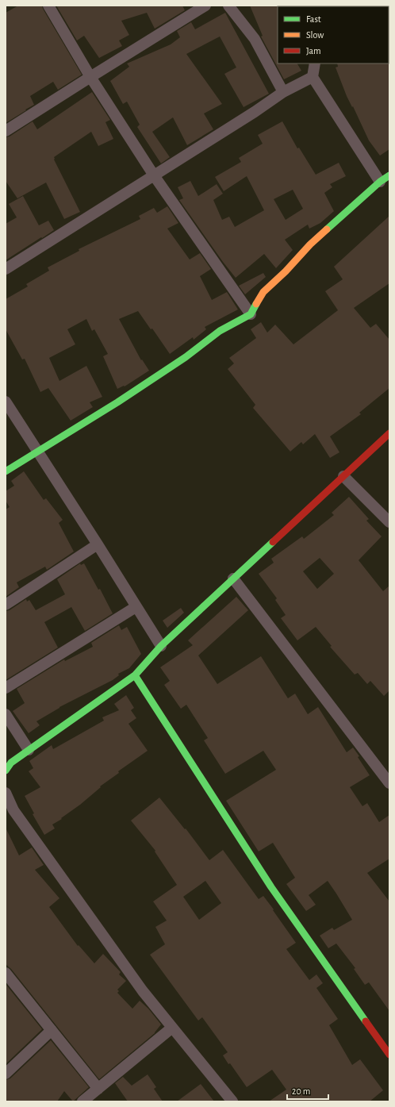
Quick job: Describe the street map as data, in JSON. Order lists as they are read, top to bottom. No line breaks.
{"legend":["Fast","Slow","Jam"],"scale_bar":"20 m"}
